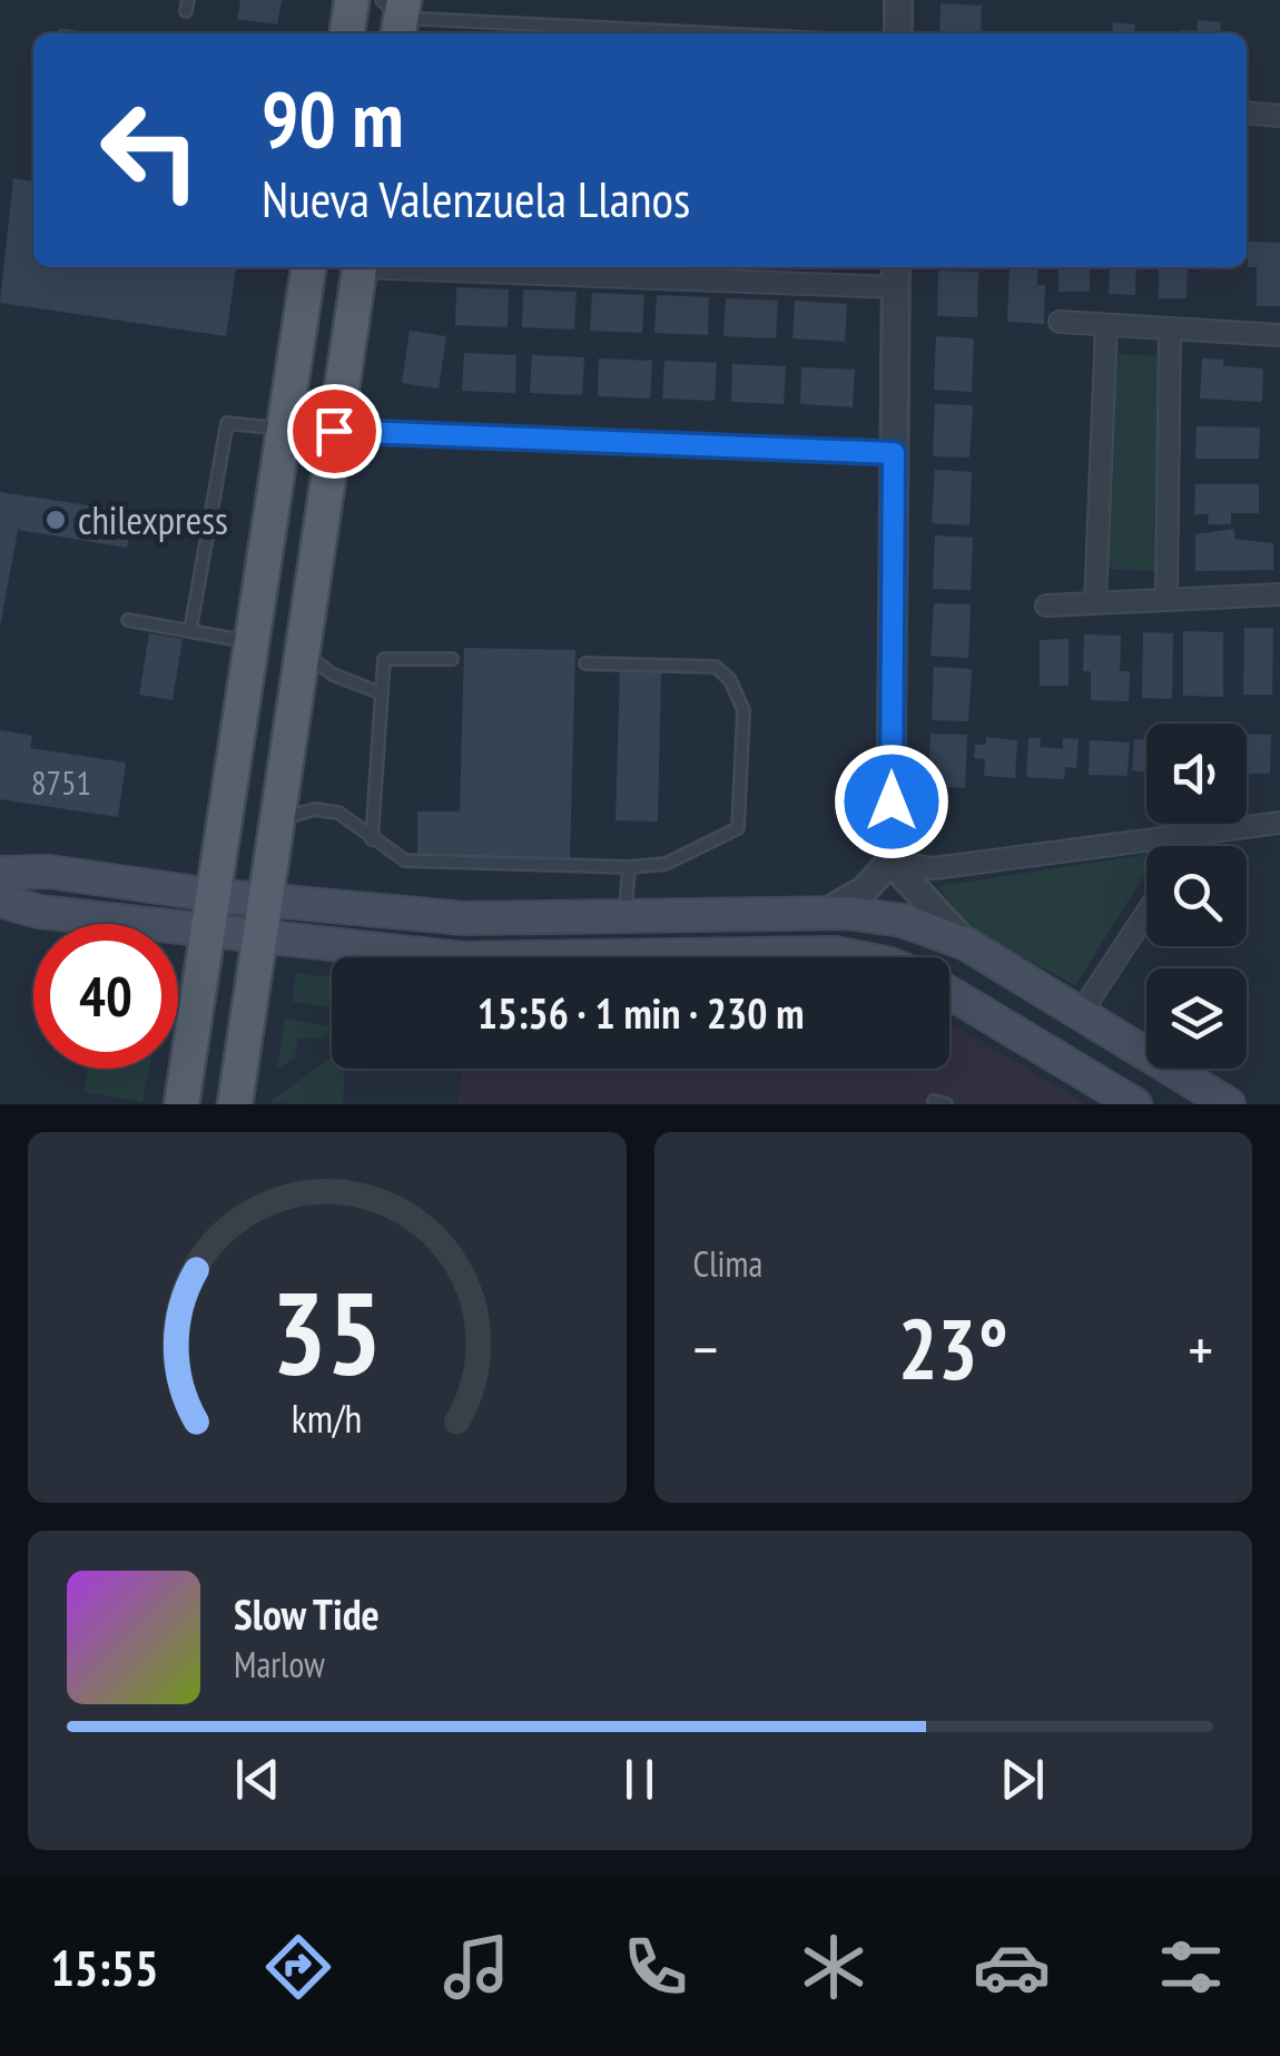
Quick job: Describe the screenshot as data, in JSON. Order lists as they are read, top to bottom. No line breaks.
{"places":["chilexpress"],"house_numbers":["8751"],"page":{"turn":["90 m","Nueva Valenzuela Llanos"],"limit":"40","trip":"15:56 · 1 min · 230 m","tile":"Clima","heat":["−","23°","+"],"song":["Slow Tide","Marlow"],"tabs":"15:55","gauge":["35","km/h"]}}
